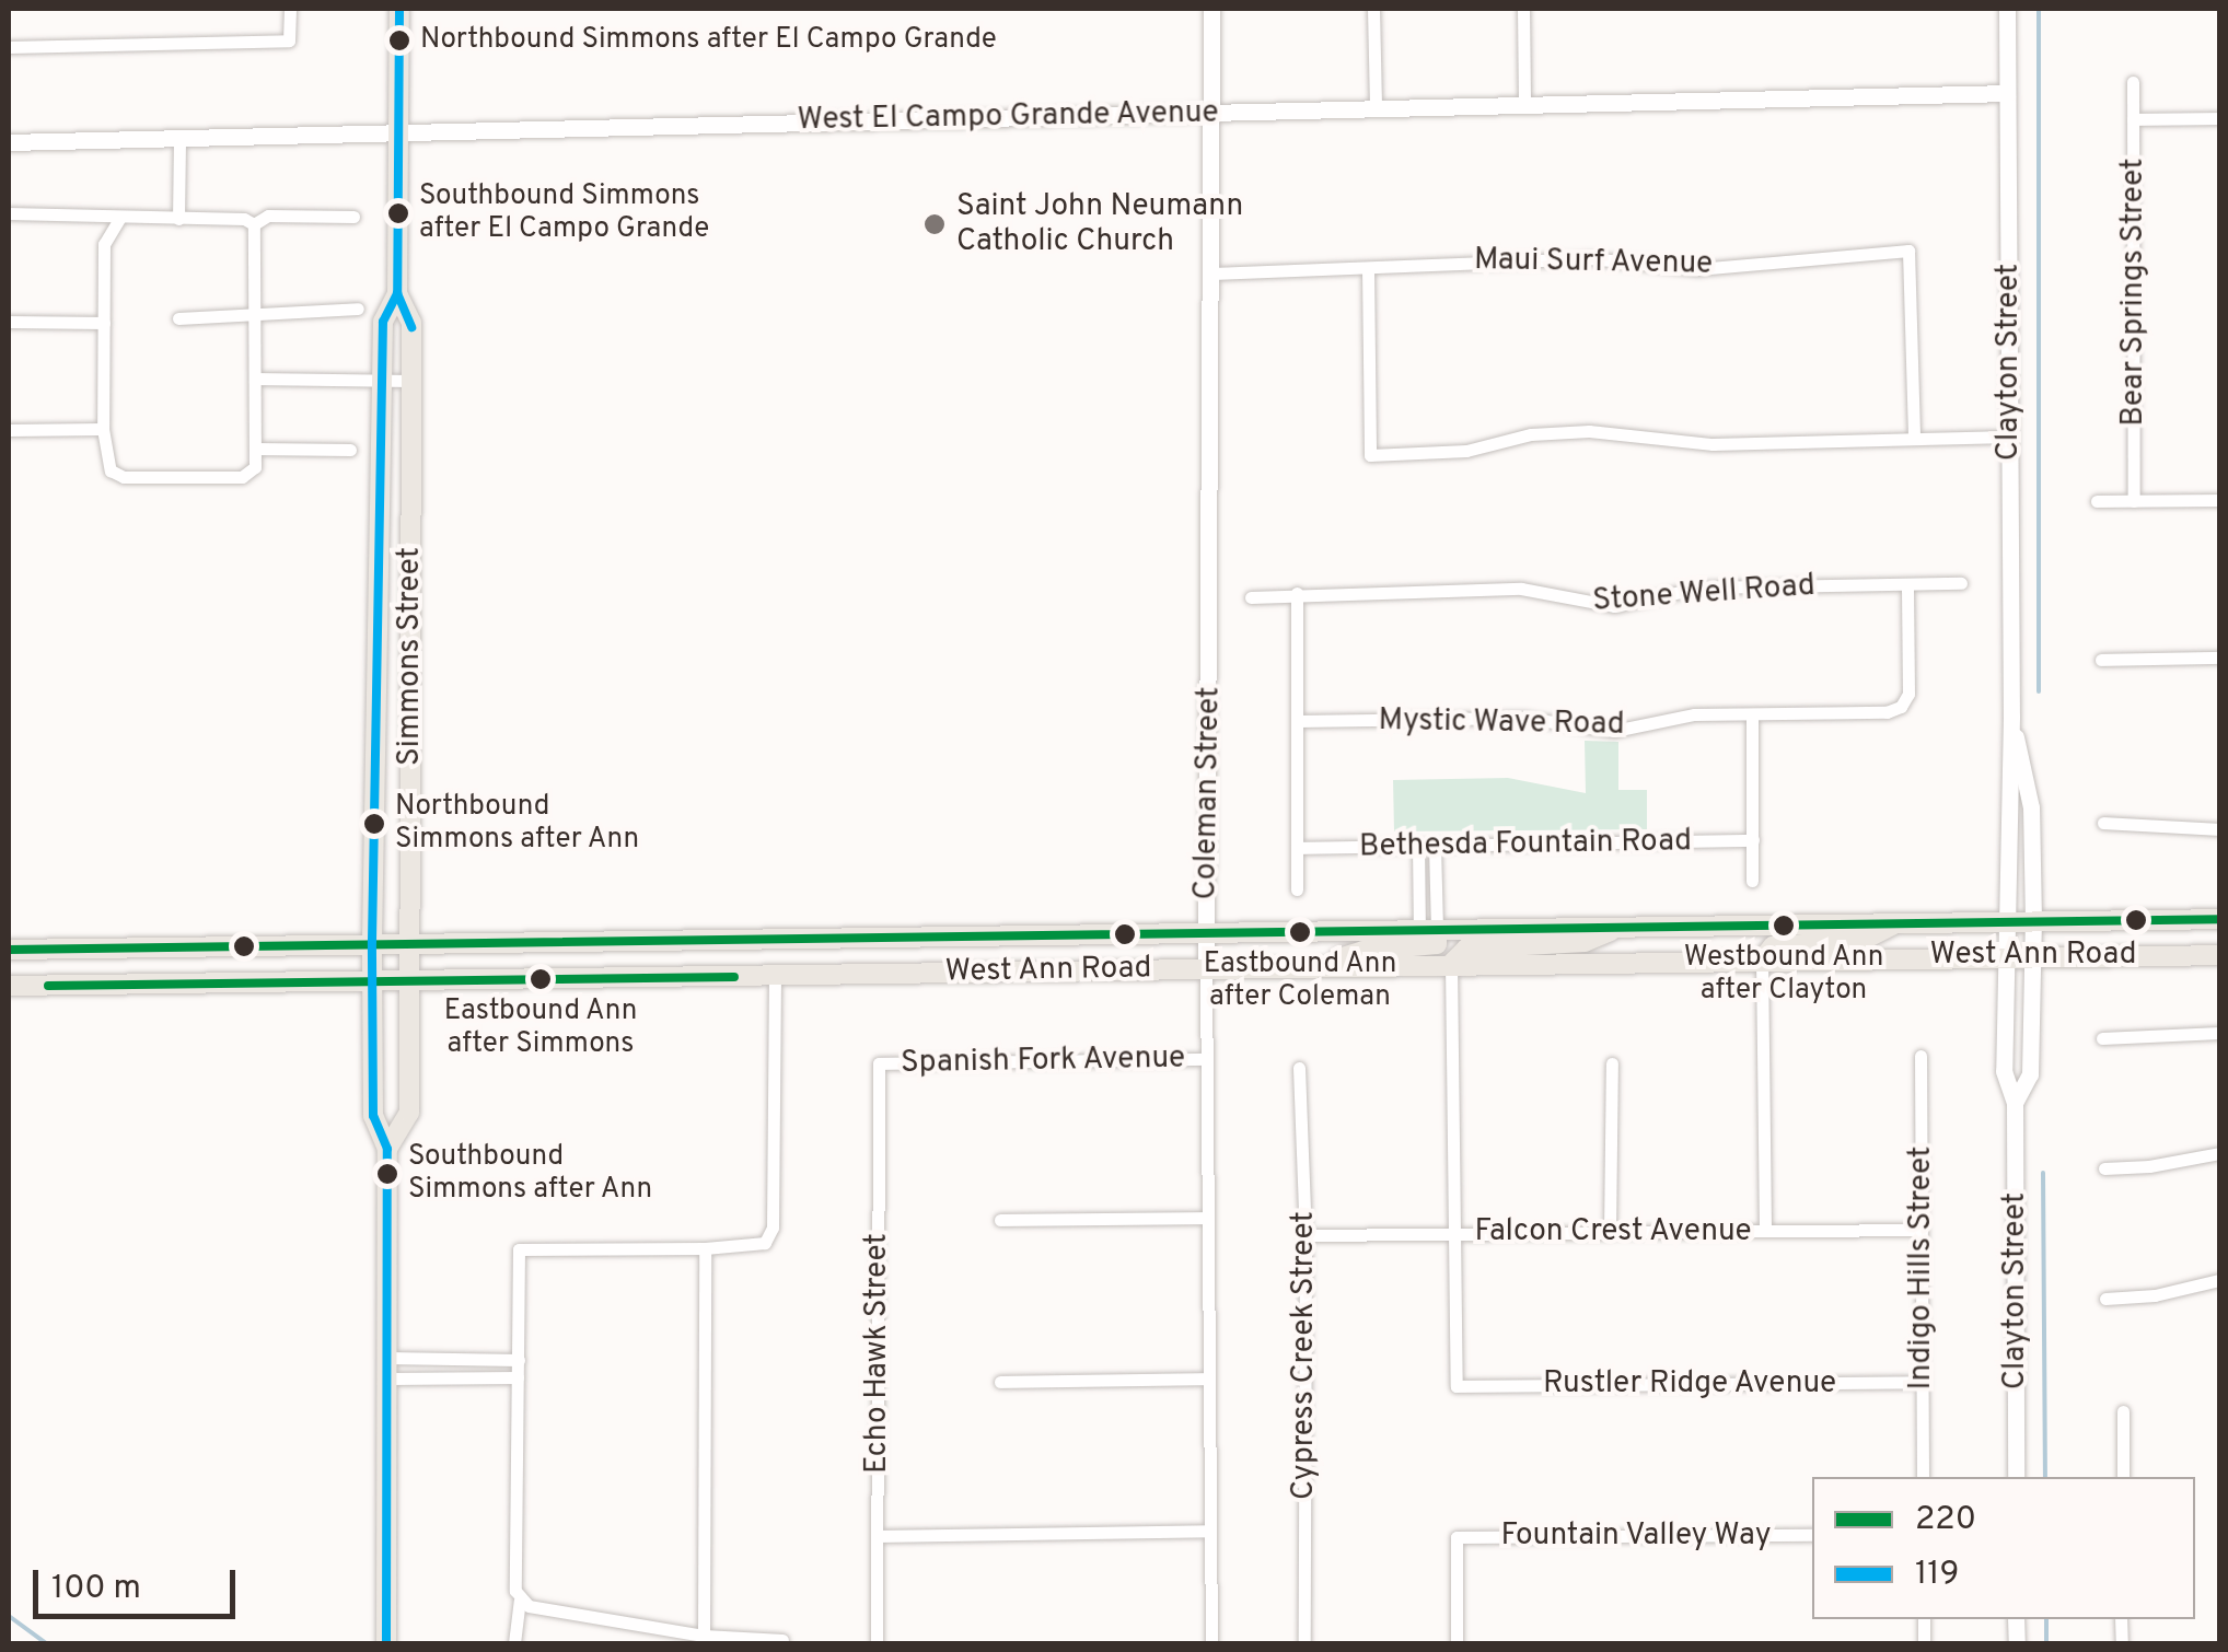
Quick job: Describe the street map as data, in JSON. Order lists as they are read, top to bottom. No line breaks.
{"streets":{"main road":["Simmons Street","West Ann Road"],"street":["West El Campo Grande Avenue","Maui Surf Avenue","Bear Springs Street","Clayton Street","Stone Well Road","Mystic Wave Road","Coleman Street","Bethesda Fountain Road","Spanish Fork Avenue","Falcon Crest Avenue","Indigo Hills Street","Echo Hawk Street","Cypress Creek Street","Rustler Ridge Avenue","Fountain Valley Way"]},"crossings":[["West El Campo Grande Avenue","Clayton Street"],["West El Campo Grande Avenue","Simmons Street"],["West El Campo Grande Avenue","Coleman Street"],["Maui Surf Avenue","Coleman Street"],["Clayton Street","West Ann Road"],["Stone Well Road","Mystic Wave Road"],["Simmons Street","West Ann Road"],["Coleman Street","West Ann Road"],["Coleman Street","Spanish Fork Avenue"],["Spanish Fork Avenue","Echo Hawk Street"],["Falcon Crest Avenue","Indigo Hills Street"],["Falcon Crest Avenue","Cypress Creek Street"],["Falcon Crest Avenue","Rustler Ridge Avenue"],["Indigo Hills Street","Rustler Ridge Avenue"]],"places":["Northbound Simmons after El Campo Grande","Southbound Simmons after El Campo Grande","Saint John Neumann Catholic Church","Northbound Simmons after Ann","Westbound Ann after Clayton","Eastbound Ann after Coleman","Eastbound Ann after Simmons","Southbound Simmons after Ann"],"lines":["transit line 119","transit line 220"],"legend":["220","119"],"scale_bar":"100 m"}
